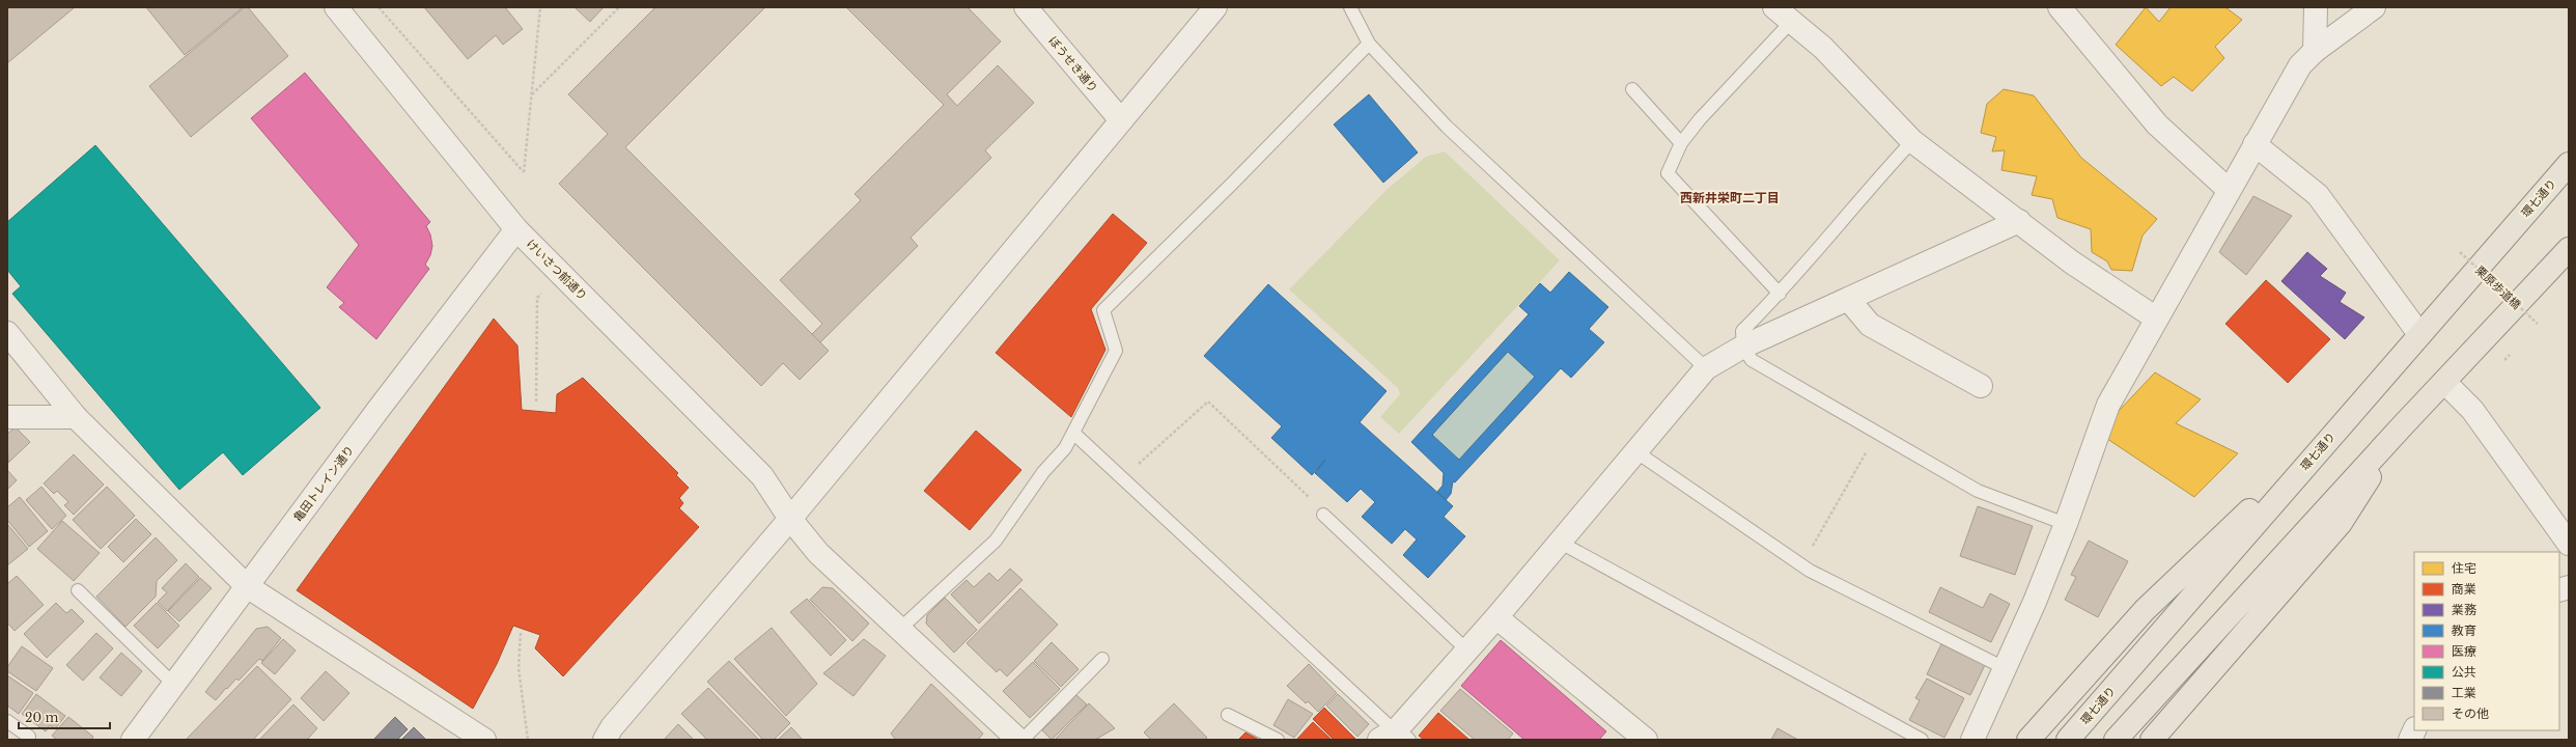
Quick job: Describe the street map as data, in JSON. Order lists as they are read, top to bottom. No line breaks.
{"streets":{"main road":["環七通り"],"street":["ぼうせき通り","けいさつ前通り","亀田トレイン通り"],"path":["栗原歩道橋"]},"crossings":[["けいさつ前通り","亀田トレイン通り"]],"districts":["西新井栄町二丁目"],"legend":["住宅","商業","業務","教育","医療","公共","工業","その他"],"scale_bar":"20 m"}
